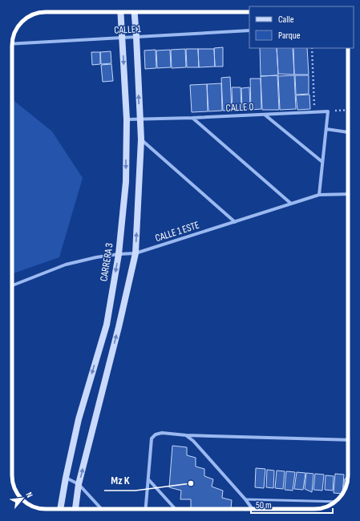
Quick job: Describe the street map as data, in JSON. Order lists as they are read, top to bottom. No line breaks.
{"streets":{"street":["CALLE 1","CALLE 0","CALLE 1 ESTE","CARRERA 3"]},"crossings":[["CALLE 1","CARRERA 3"],["CALLE 0","CARRERA 3"],["CALLE 1 ESTE","CARRERA 3"]],"places":["Mz K"],"legend":["Calle","Parque"],"scale_bar":"50 m","north":"top right"}
